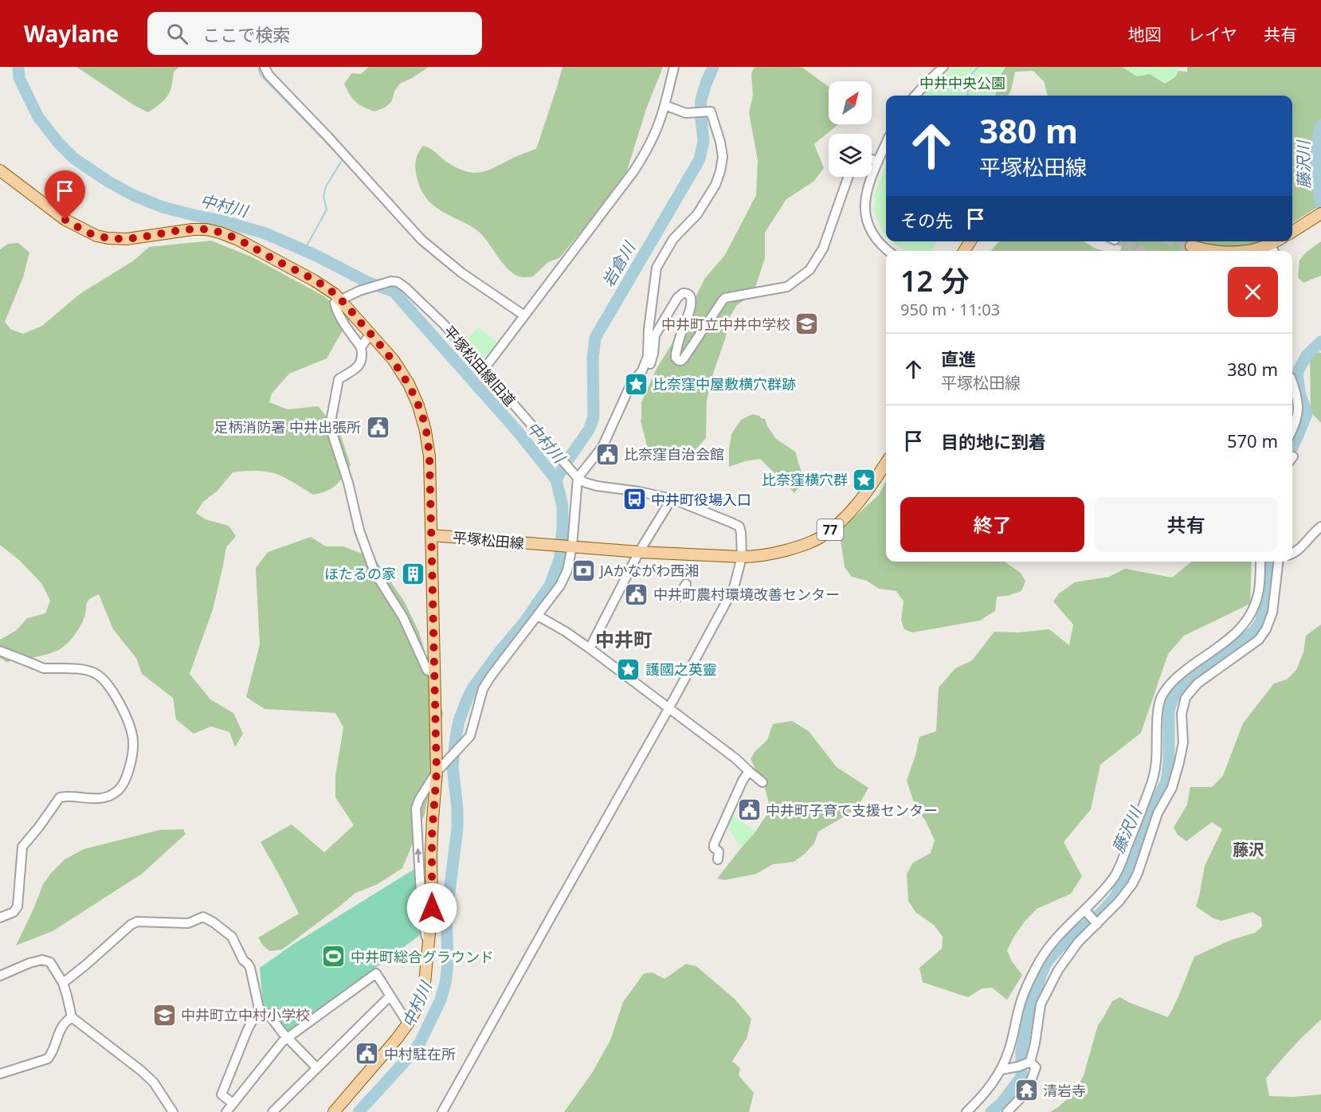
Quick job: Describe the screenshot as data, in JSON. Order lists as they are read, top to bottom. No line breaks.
{"streets":{"main road":["77","平塚松田線"],"street":["平塚松田線旧道"]},"crossings":[["平塚松田線旧道","平塚松田線"]],"districts":["中井町","藤沢"],"water":["藤沢川","中村川","岩倉川"],"parks":["中井中央公園"],"places":{"school or university":["中井町立中井中学校","中井町立中村小学校"],"place":["比奈窪中屋敷横穴群跡","比奈窪横穴群","護國之英靈"],"public building":["足柄消防署 中井出張所","比奈窪自治会館","中井町農村環境改善センター","中井町子育て支援センター","中村駐在所"],"bus stop":["中井町役場入口"],"bank":["JAかながわ西湘"],"building":["ほたるの家"],"sports":["中井町総合グラウンド"],"temple":["清岩寺"]},"north":"top right","page":{"header":"Waylane","search":"ここで検索","nav":["地図","レイヤ","共有"],"turn":["380 m","平塚松田線"],"then":"その先","heading":["12 分","950 m · 11:03"],"list":[{"name":"直進","note":"平塚松田線","value":"380 m"},{"name":"目的地に到着","value":"570 m"}],"buttons":["終了","共有"]}}
